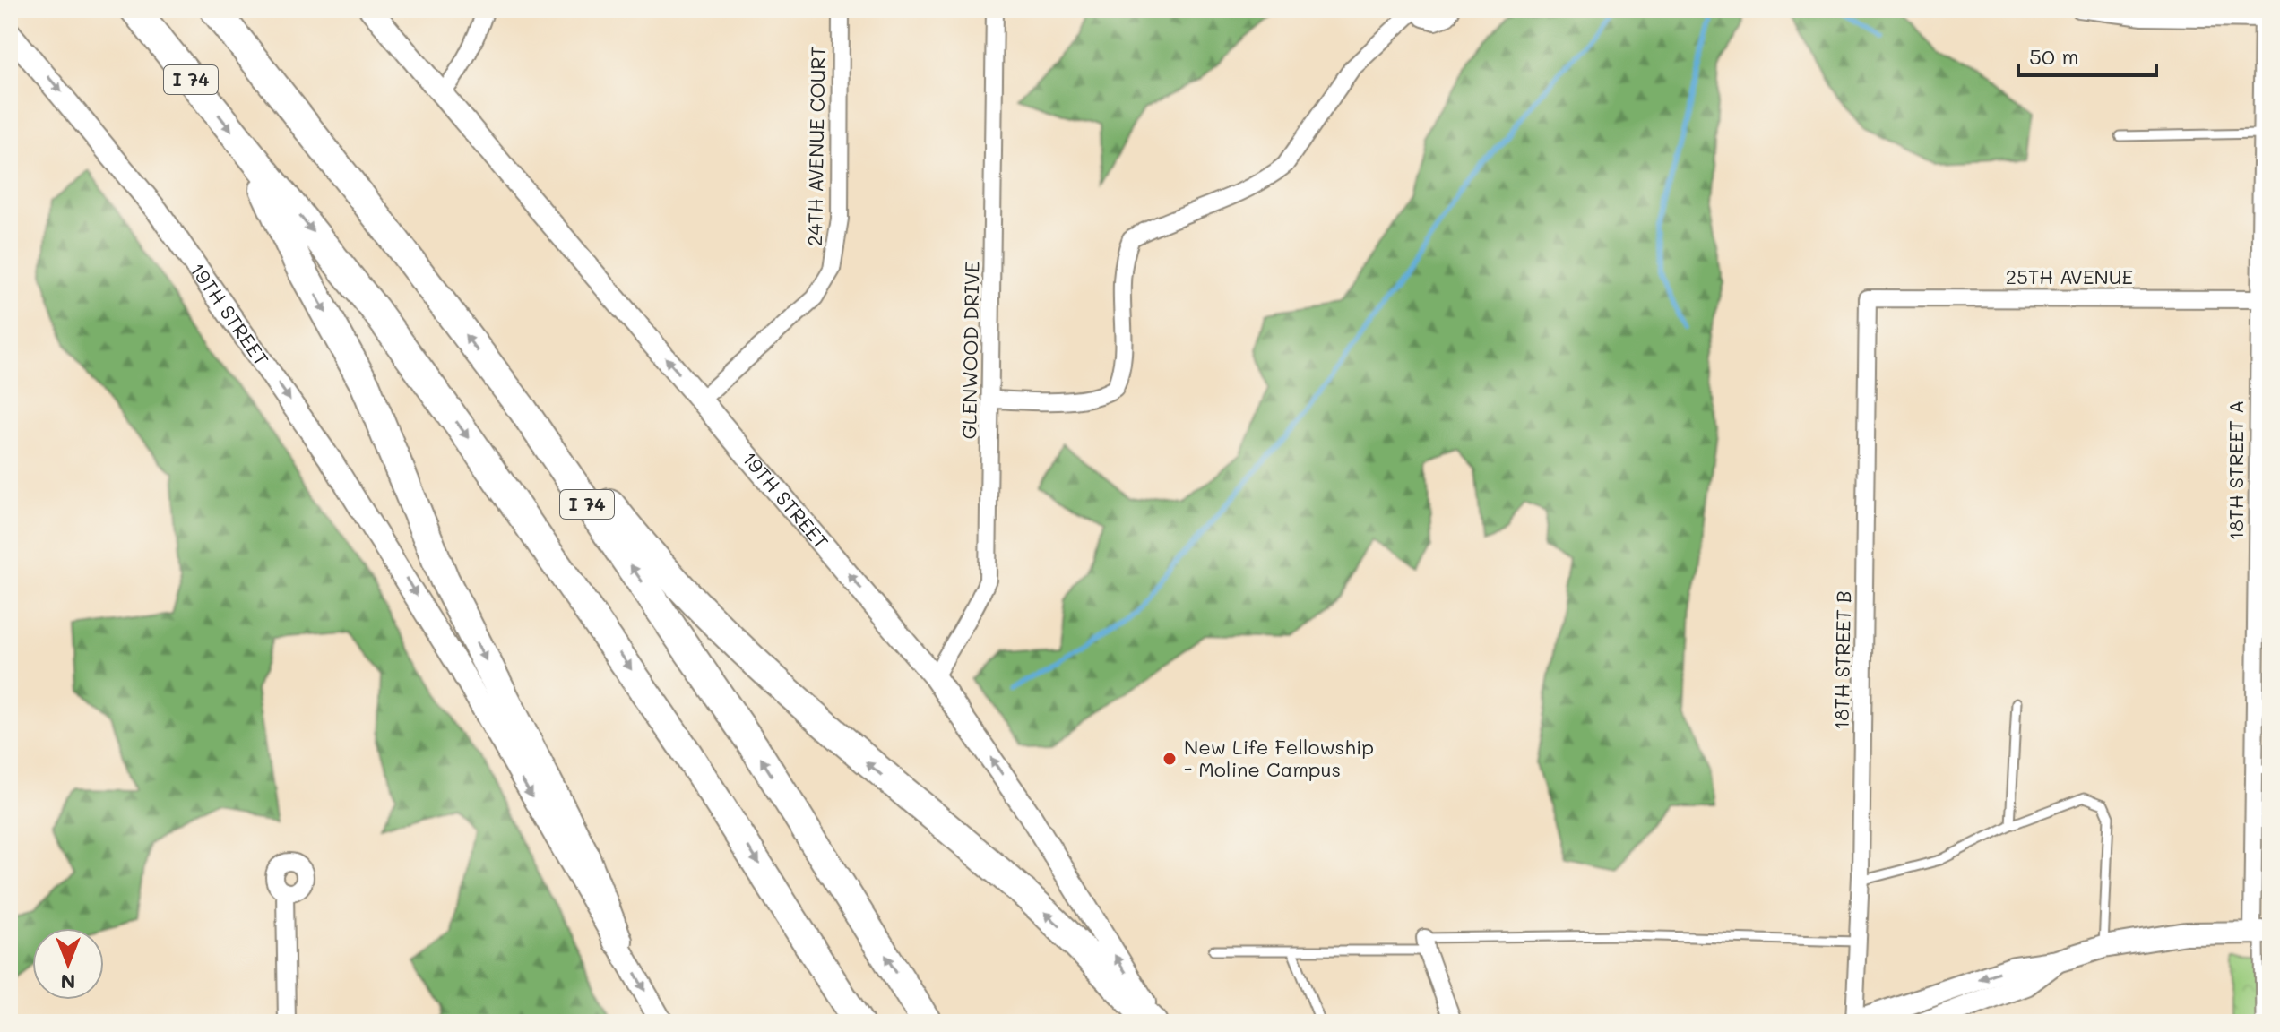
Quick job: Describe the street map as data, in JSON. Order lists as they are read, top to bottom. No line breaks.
{"streets":{"highway":["I 74"],"main road":["19TH STREET"],"street":["24TH AVENUE COURT","25TH AVENUE","GLENWOOD DRIVE","18TH STREET A","18TH STREET B"]},"crossings":[["24TH AVENUE COURT","19TH STREET"],["25TH AVENUE","18TH STREET A"],["25TH AVENUE","18TH STREET B"],["19TH STREET","GLENWOOD DRIVE"]],"places":["New Life Fellowship - Moline Campus"],"scale_bar":"50 m","north":"bottom"}
